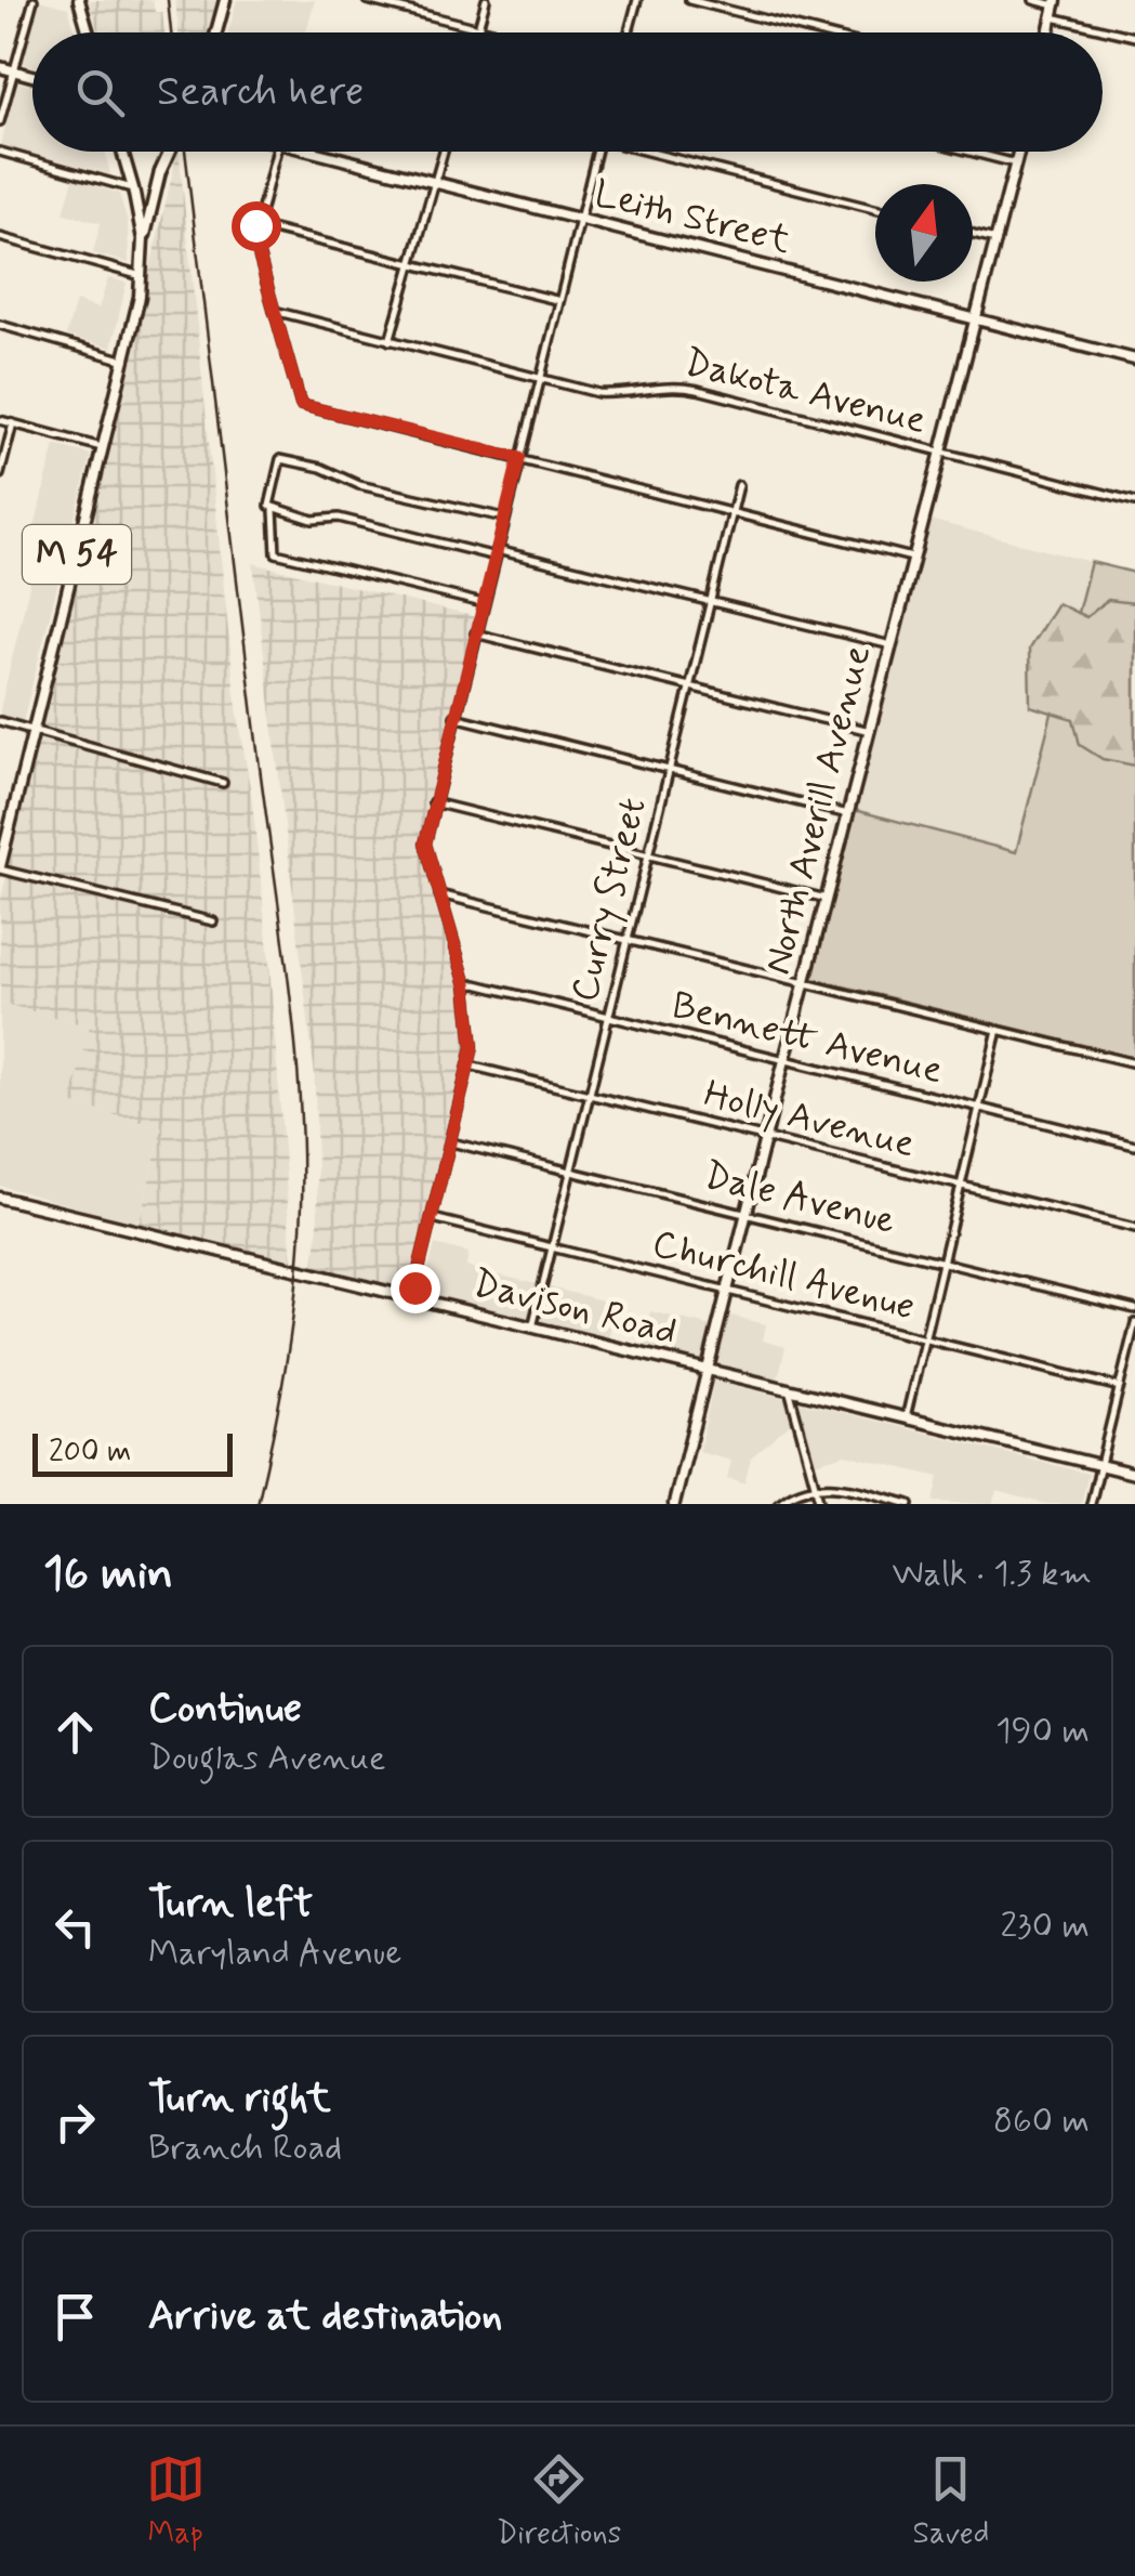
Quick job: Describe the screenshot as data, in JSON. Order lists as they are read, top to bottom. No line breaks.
{"streets":{"street":["Leith Street","Dakota Avenue","M 54","North Averill Avenue","Curry Street","Bennett Avenue","Holly Avenue","Dale Avenue","Churchill Avenue","Davison Road"]},"crossings":[["Leith Street","North Averill Avenue"],["Dakota Avenue","North Averill Avenue"],["North Averill Avenue","Bennett Avenue"],["North Averill Avenue","Holly Avenue"],["North Averill Avenue","Dale Avenue"],["North Averill Avenue","Churchill Avenue"],["North Averill Avenue","Davison Road"],["Curry Street","Bennett Avenue"],["Curry Street","Holly Avenue"],["Curry Street","Dale Avenue"],["Curry Street","Churchill Avenue"],["Curry Street","Davison Road"]],"scale_bar":"200 m","north":"top","page":{"search":"Search here","scale":"200 m","heading":["16 min","Walk · 1.3 km"],"list":[["Continue","Douglas Avenue","190 m"],["Turn left","Maryland Avenue","230 m"],["Turn right","Branch Road","860 m"],"Arrive at destination"],"nav":["Map","Directions","Saved"]}}
